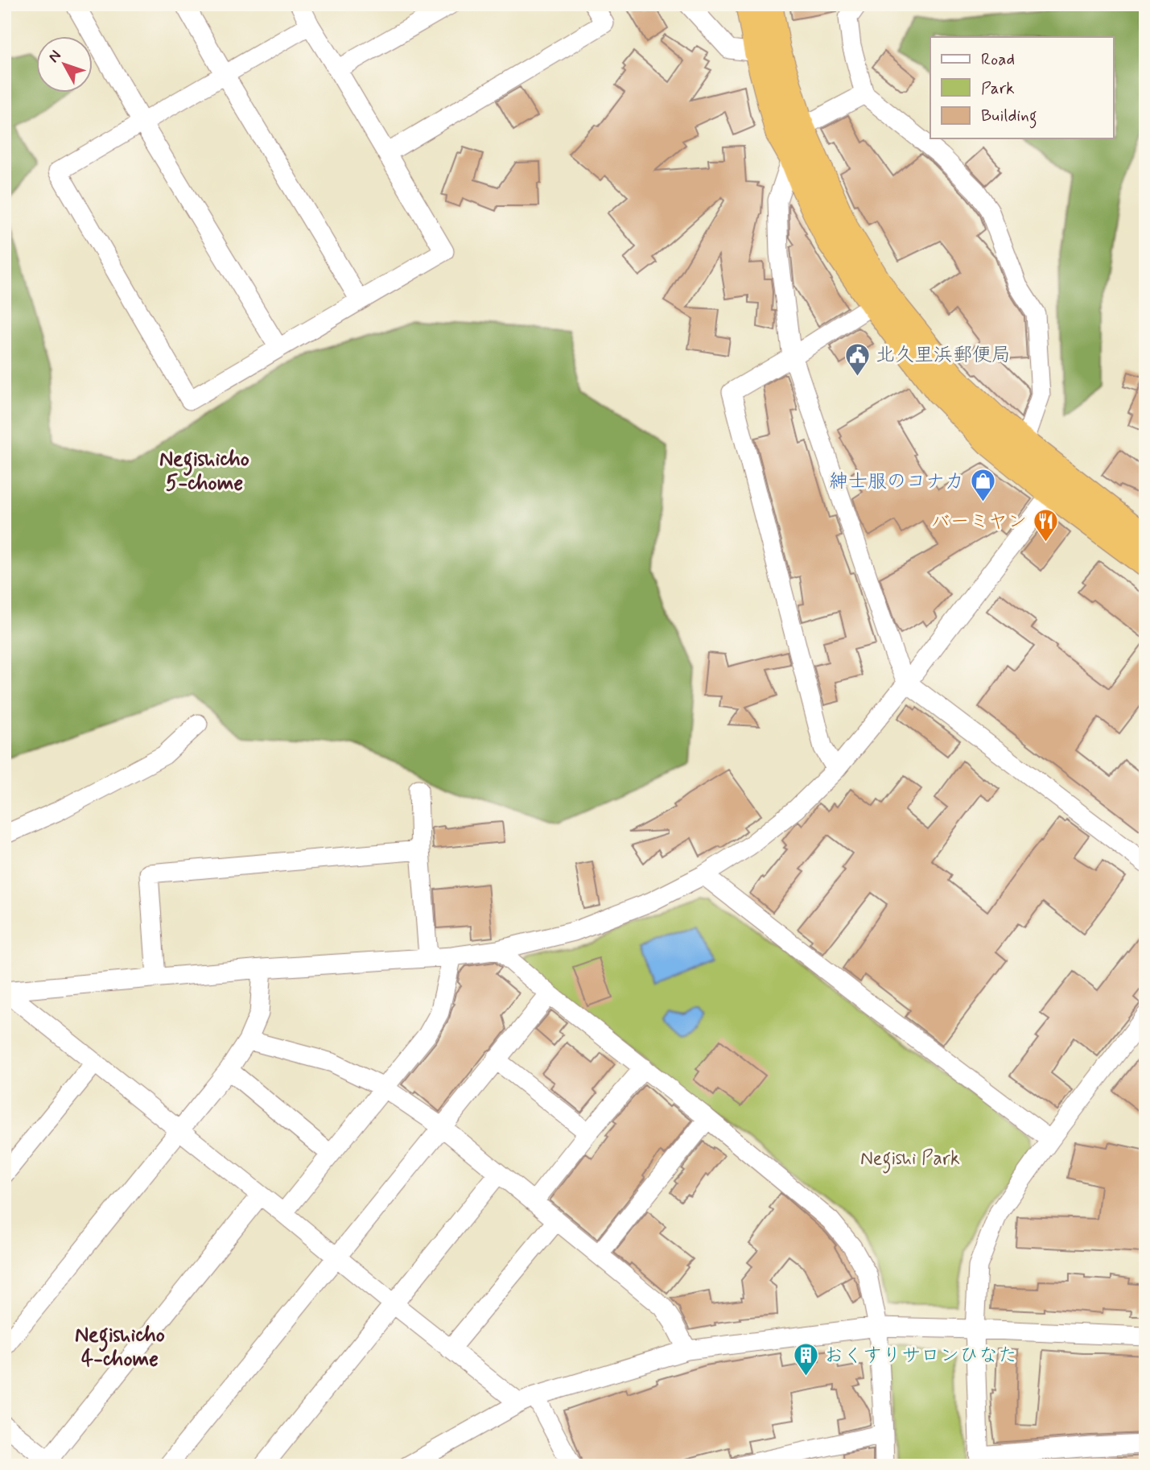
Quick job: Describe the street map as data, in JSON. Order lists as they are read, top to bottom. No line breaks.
{"districts":["Negishicho 5-chome","Negishicho 4-chome"],"parks":["Negishi Park"],"places":{"public building":["北久里浜郵便局"],"shop":["紳士服のコナカ"],"restaurant":["バーミヤン"],"building":["おくすりサロンひなた"]},"legend":["Road","Park","Building"],"north":"top left"}
